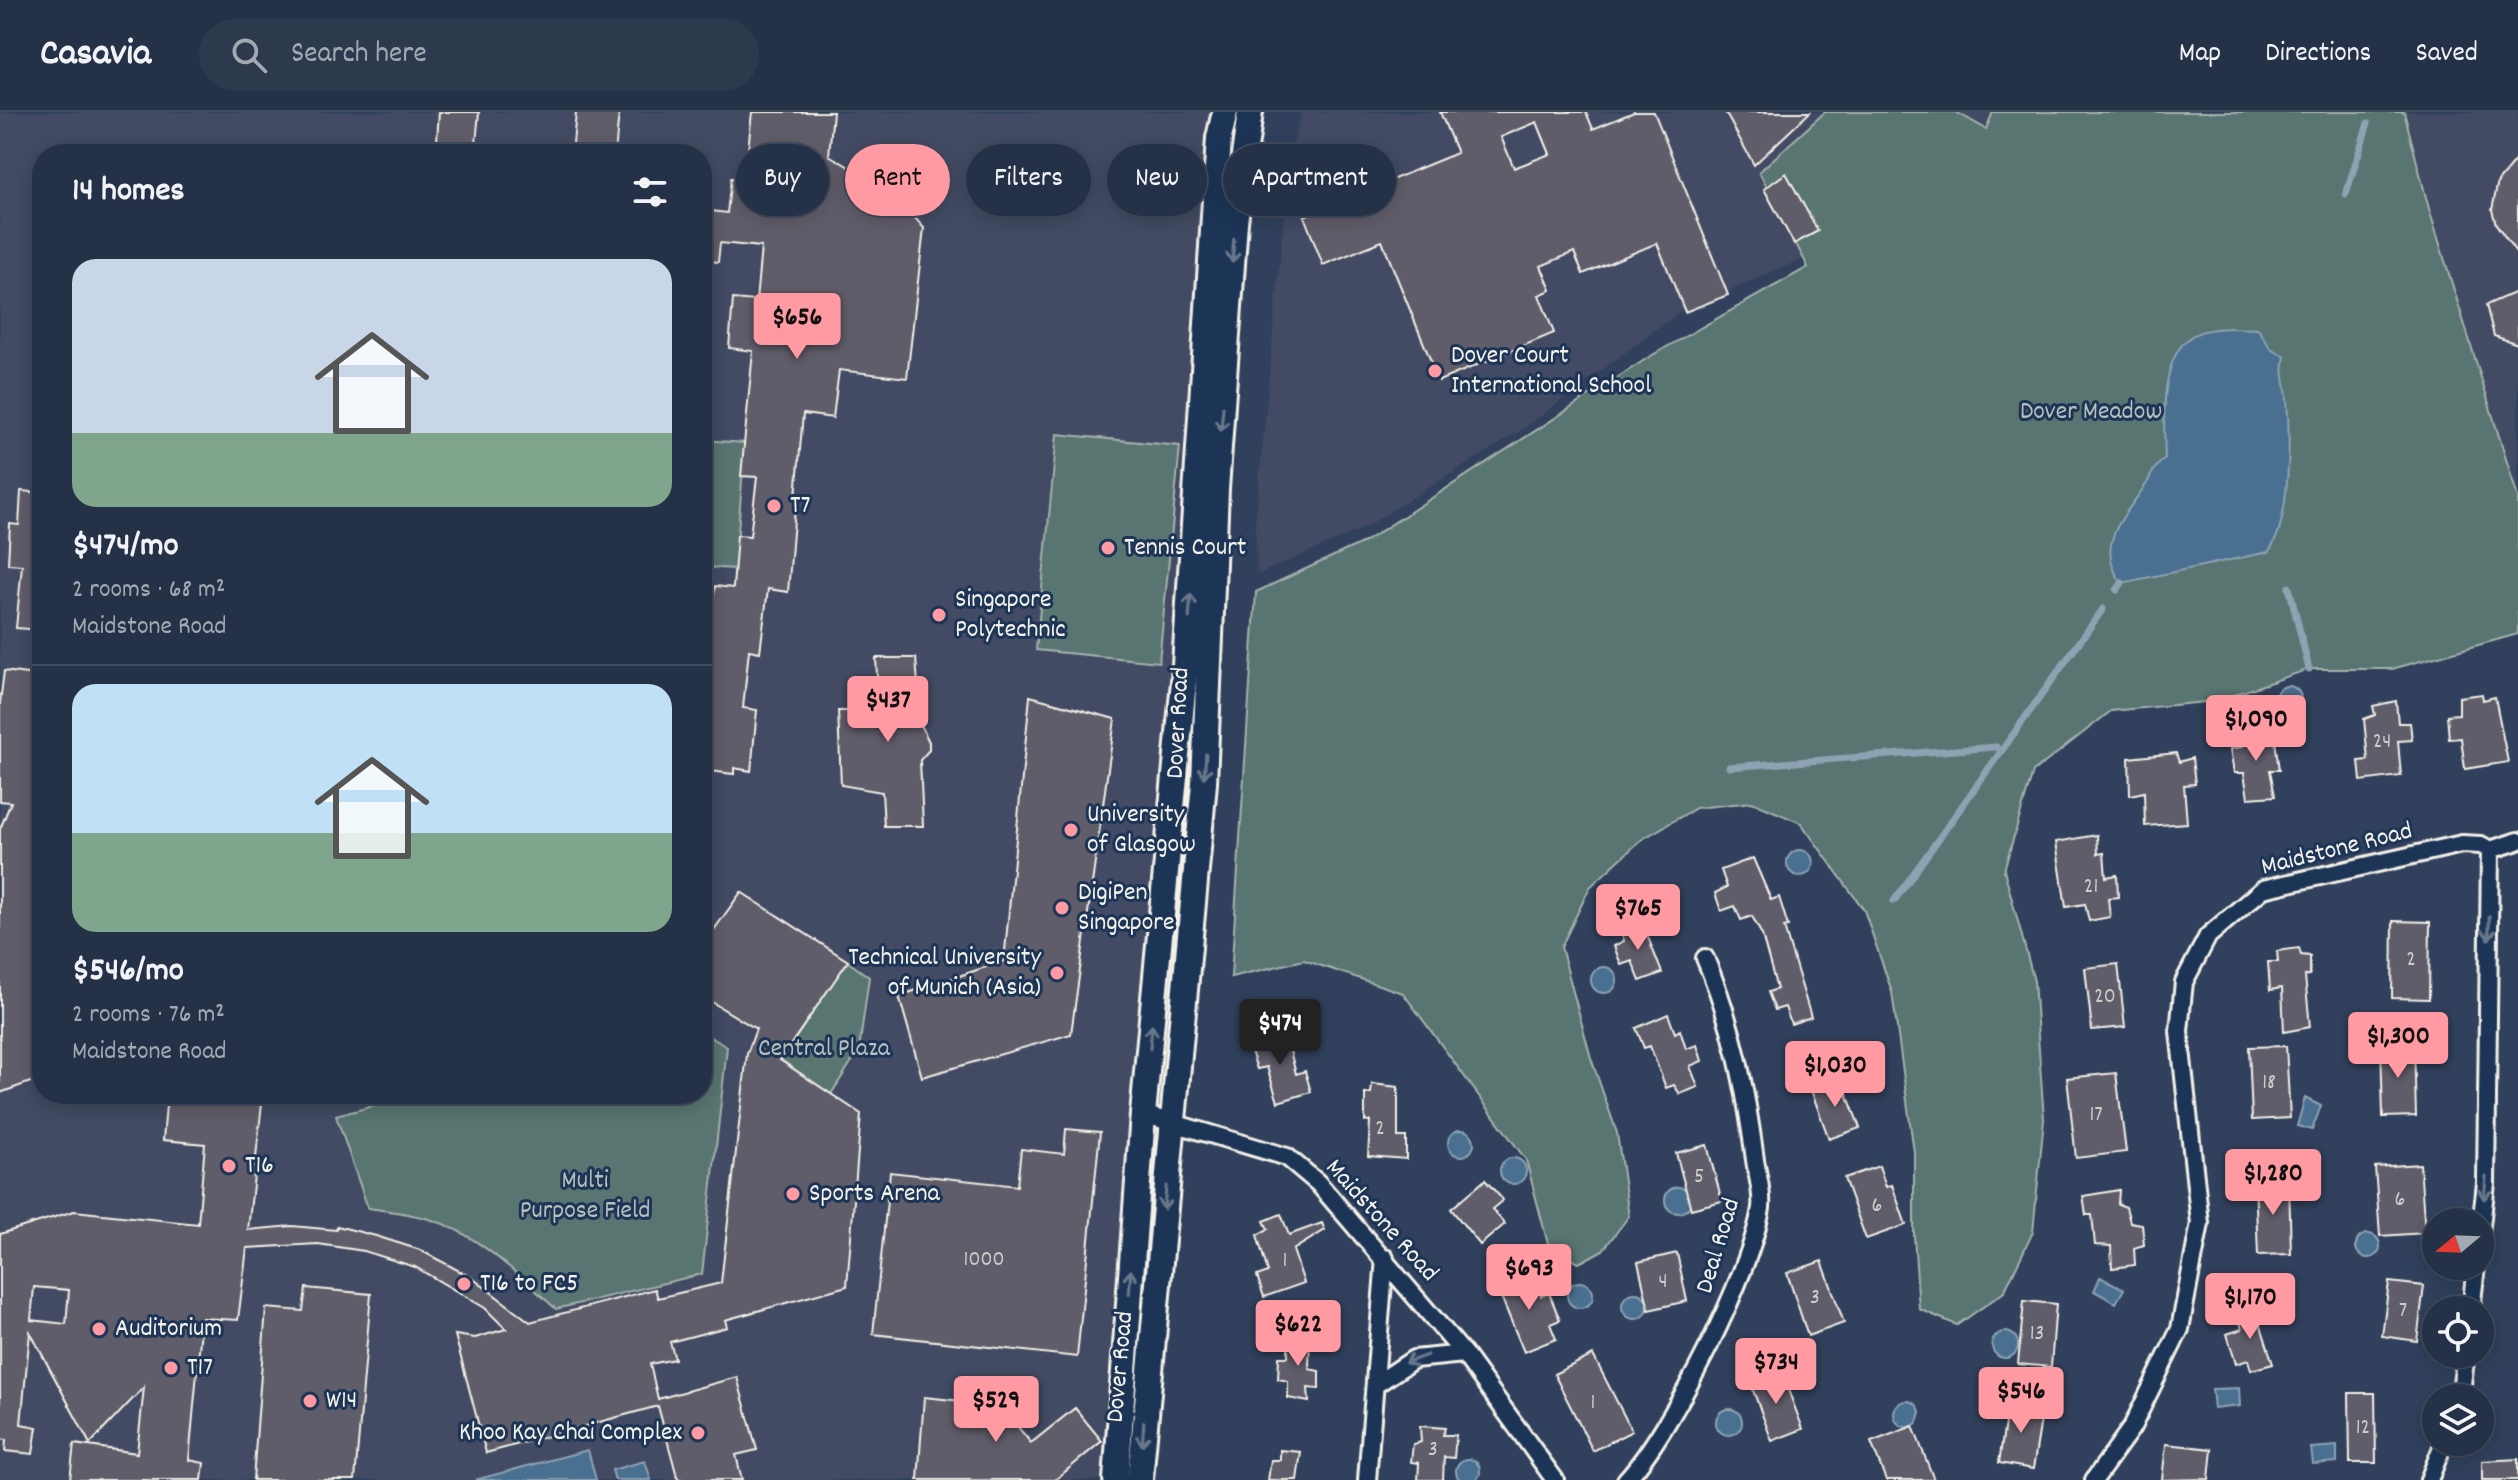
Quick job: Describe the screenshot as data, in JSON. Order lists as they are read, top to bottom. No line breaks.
{"streets":{"street":["Dover Road","Maidstone Road","Deal Road"]},"crossings":[["Dover Road","Maidstone Road"]],"parks":["Dover Meadow","Central Plaza","Multi Purpose Field"],"places":["Dover Court International School","T7","Tennis Court","Singapore Polytechnic","University of Glasgow","DigiPen Singapore","Technical University of Munich (Asia)","T16","Sports Arena","T16 to FC5","Auditorium","T17","W14","Khoo Kay Chai Complex"],"house_numbers":["24","21","2","20","18","17","2","5","6","6","1000","1","4","3","7","13","1","12","3"],"north":"left","page":{"header":"Casavia","search":"Search here","nav":["Map","Directions","Saved"],"chip":["Buy","Rent","Filters","New","Apartment"],"heading":"14 homes","list":[{"name":"$474/mo","note":"2 rooms · 68 m² · Maidstone Road"},{"name":"$546/mo","note":"2 rooms · 76 m² · Maidstone Road"}],"price":["$656","$437","$1,090","$765","$474","$1,300","$1,030","$1,280","$693","$1,170","$622","$734","$546","$529"]}}
